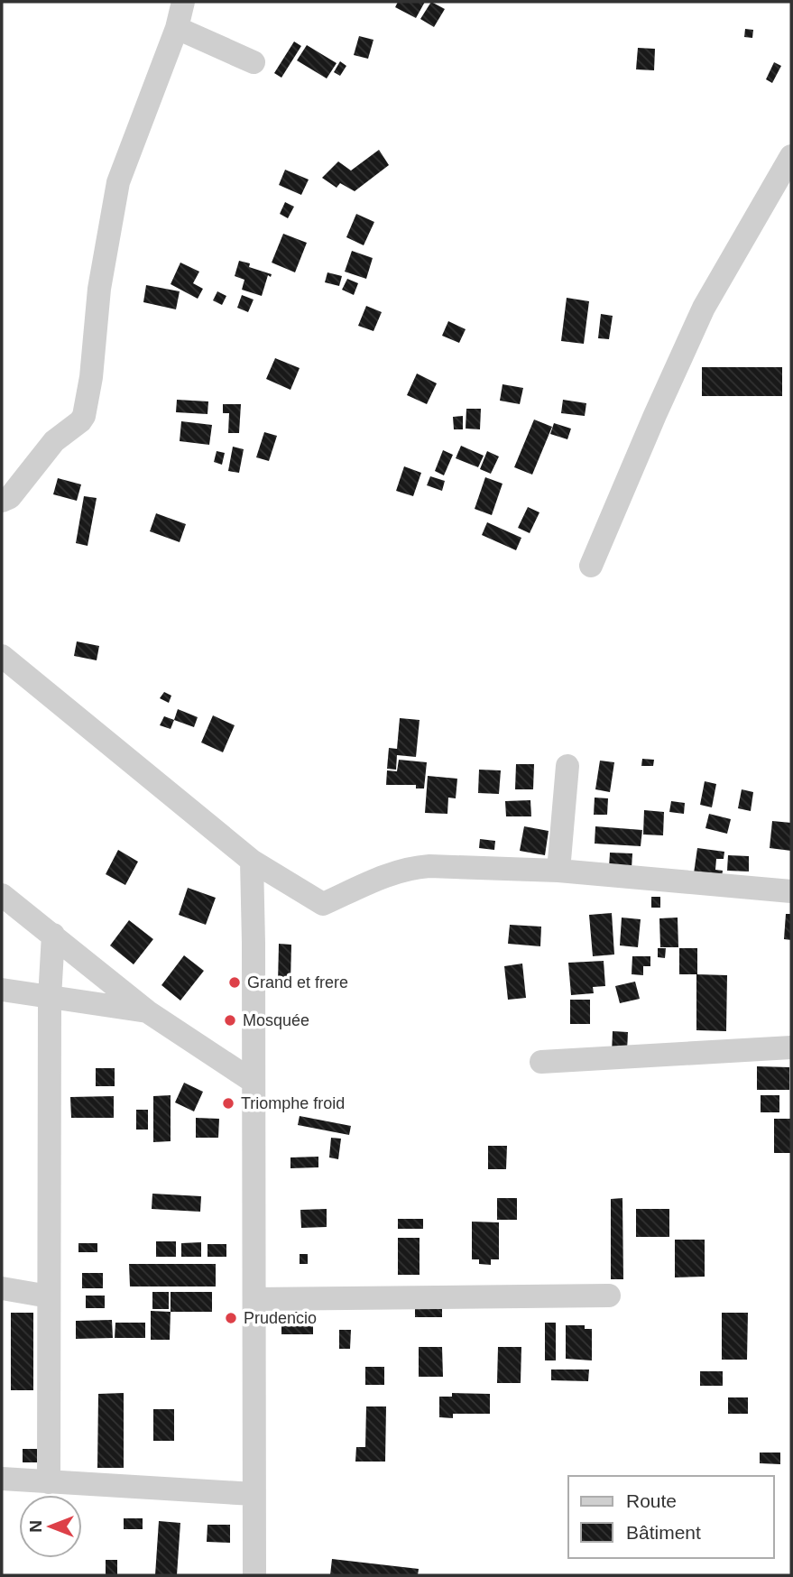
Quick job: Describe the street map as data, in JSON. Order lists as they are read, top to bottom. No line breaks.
{"places":["Grand et frere","Mosquée","Triomphe froid","Prudencio"],"legend":["Route","Bâtiment"],"north":"left"}
